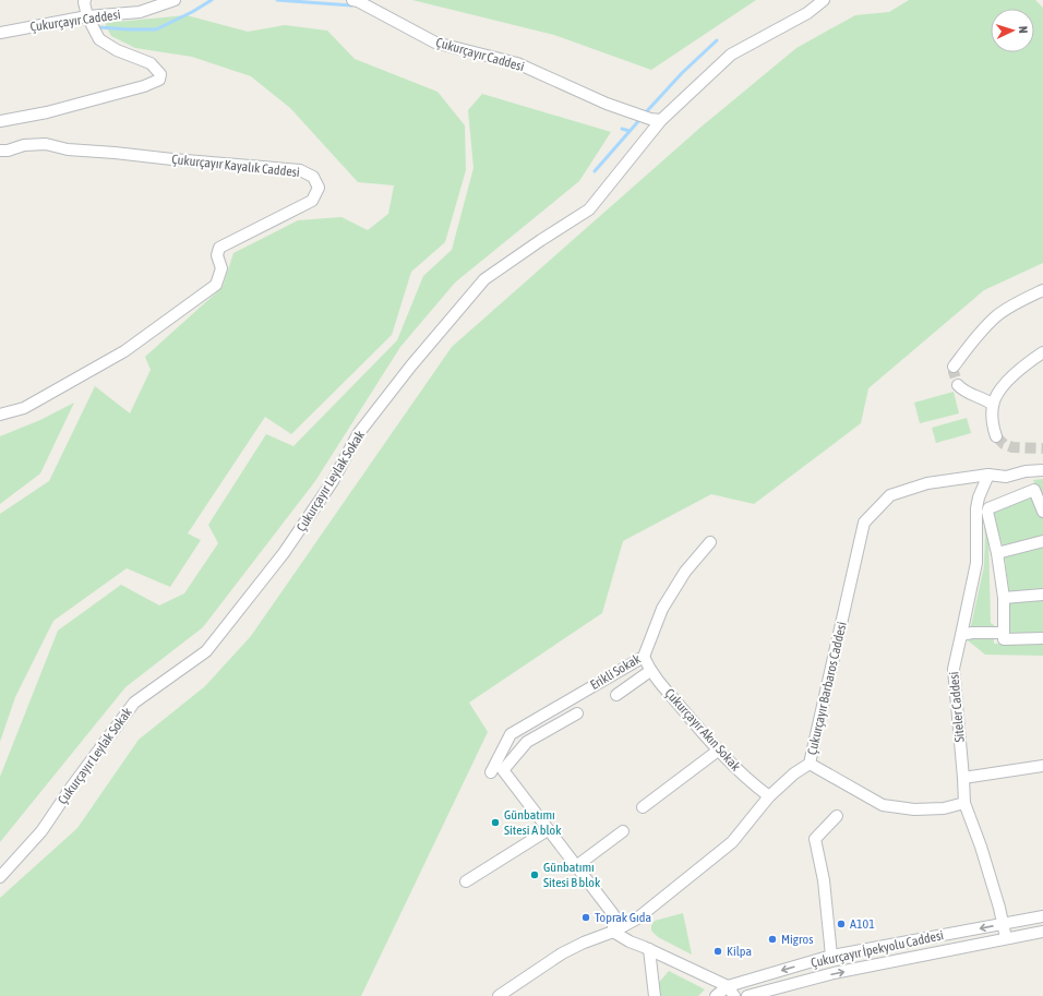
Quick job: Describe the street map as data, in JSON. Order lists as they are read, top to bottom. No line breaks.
{"streets":{"street":["Çukurçayır Caddesi","Çukurçayır Kayalık Caddesi","Çukurçayır Leylak Sokak","Erikli Sokak","Çukurçayır Barbaros Caddesi","Siteler Caddesi","Çukurçayır Akın Sokak","Çukurçayır İpekyolu Caddesi"]},"crossings":[["Çukurçayır Caddesi","Çukurçayır Leylak Sokak"],["Erikli Sokak","Çukurçayır Akın Sokak"],["Çukurçayır Barbaros Caddesi","Siteler Caddesi"],["Çukurçayır Barbaros Caddesi","Çukurçayır Akın Sokak"],["Siteler Caddesi","Çukurçayır İpekyolu Caddesi"]],"places":["Günbatımı Sitesi A blok","Günbatımı Sitesi B blok","Toprak Gıda","A101","Migros","Kilpa"],"north":"right"}
